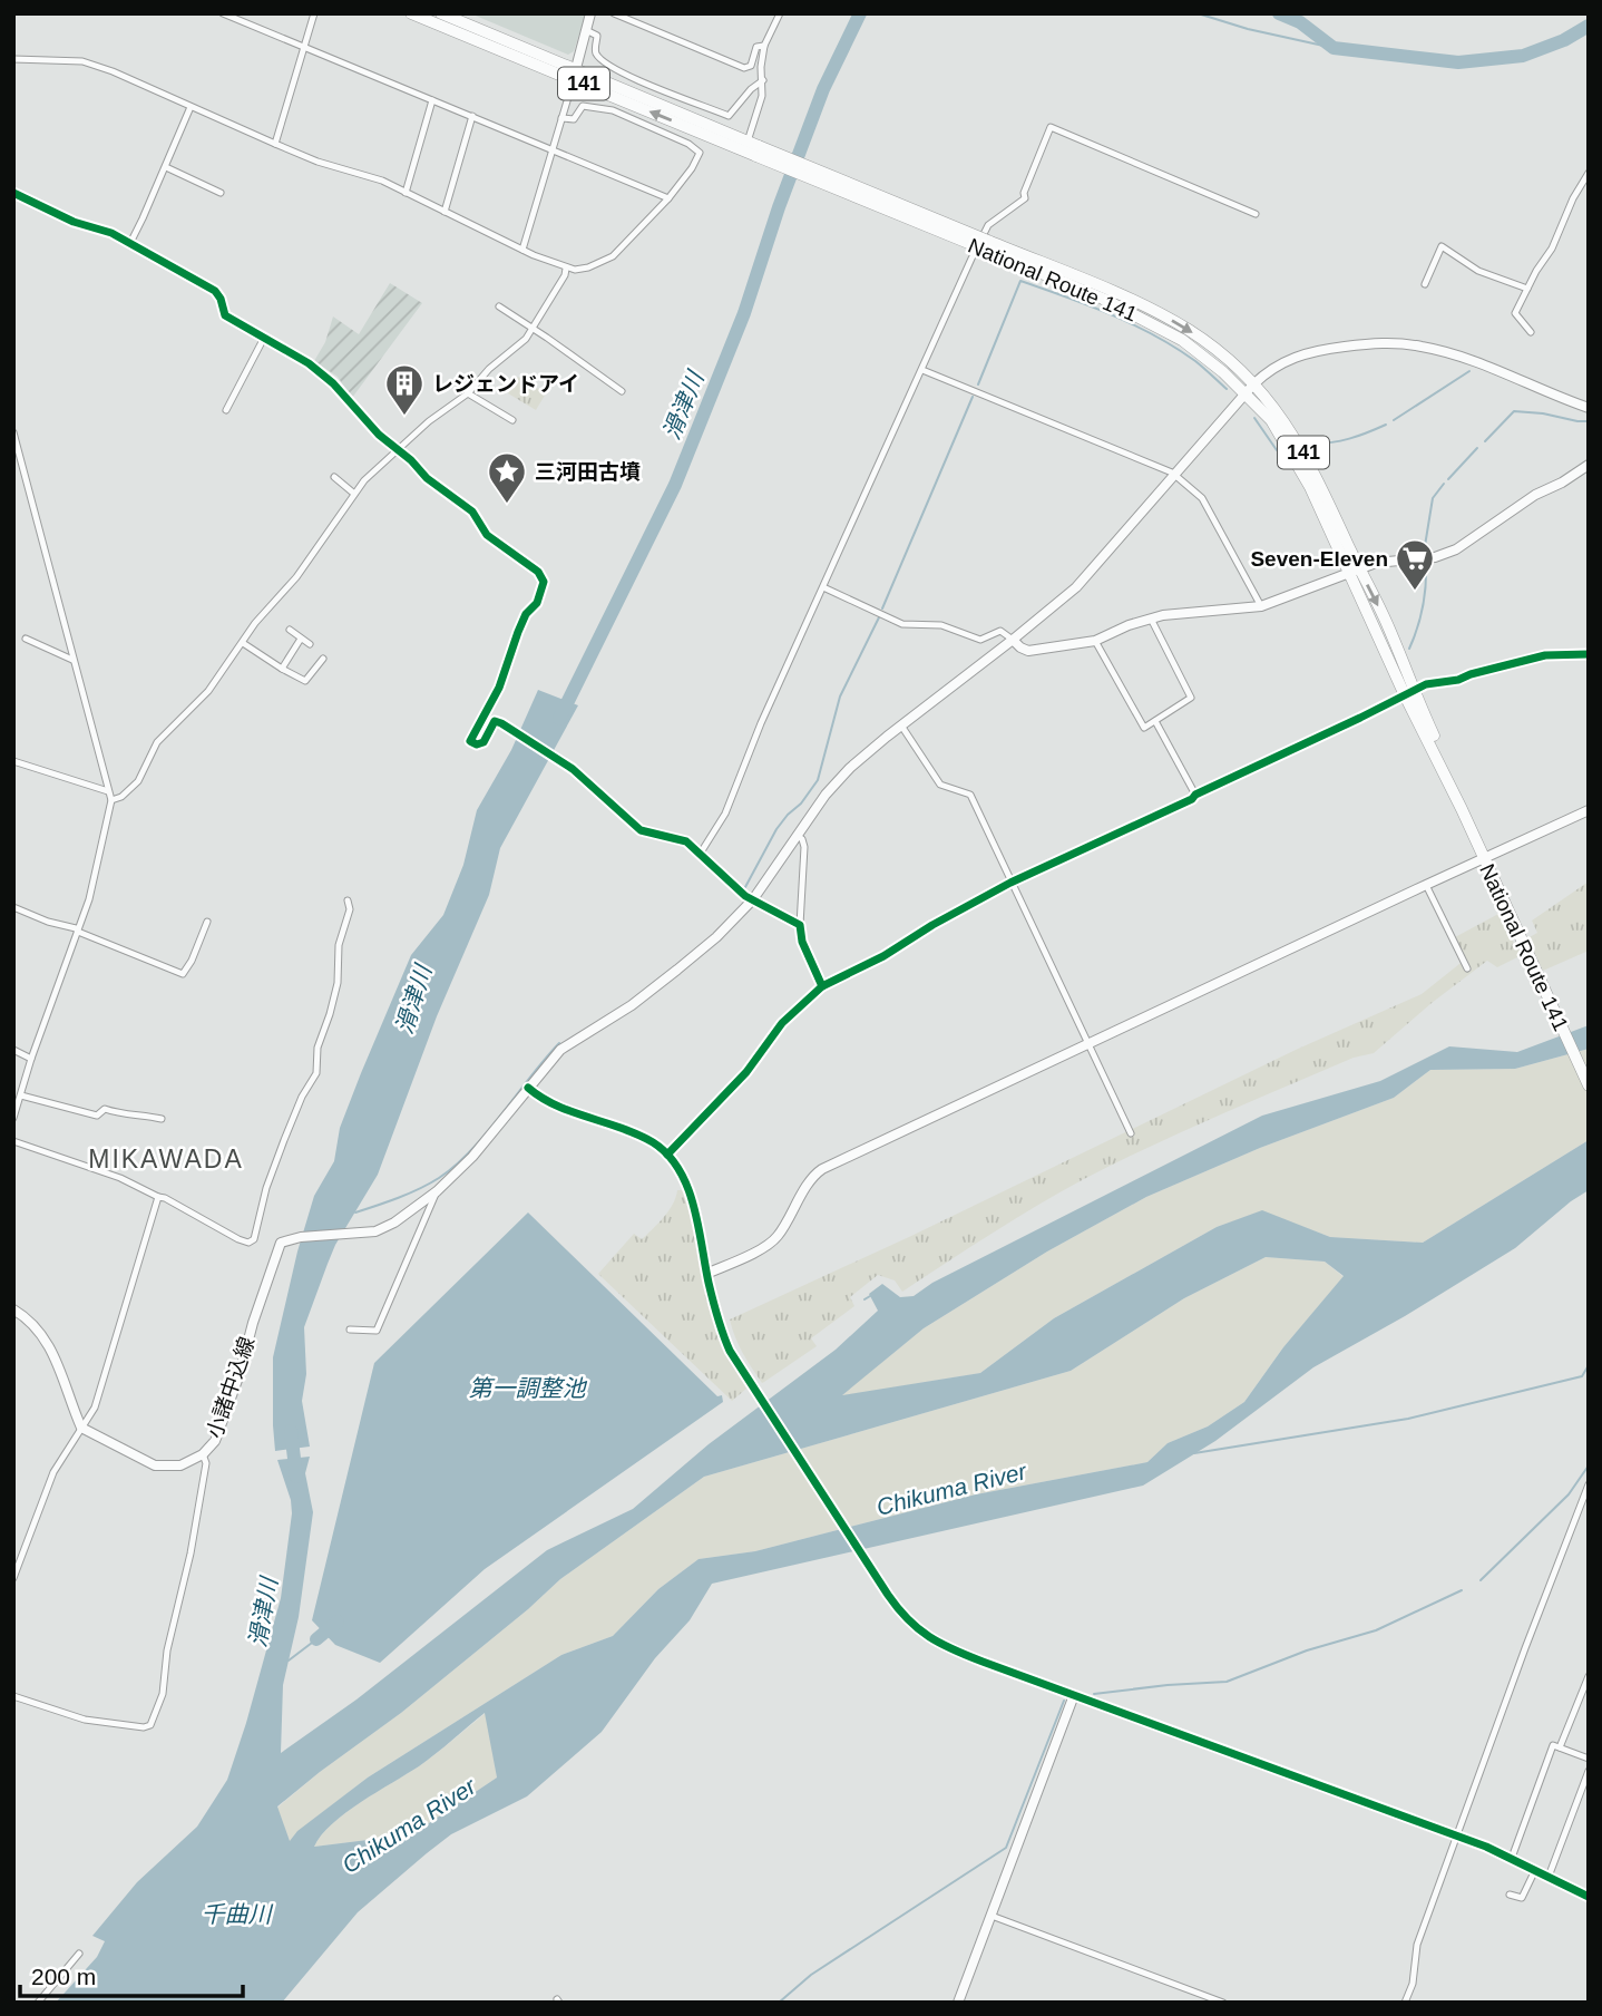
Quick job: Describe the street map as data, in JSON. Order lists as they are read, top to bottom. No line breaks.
{"streets":{"highway":["141","National Route 141"],"street":["小諸中込線"]},"districts":["MIKAWADA"],"water":["滑津川","第一調整池","Chikuma River","千曲川"],"places":{"building":["レジェンドアイ"],"place":["三河田古墳"],"supermarket":["Seven-Eleven"]},"scale_bar":"200 m"}
